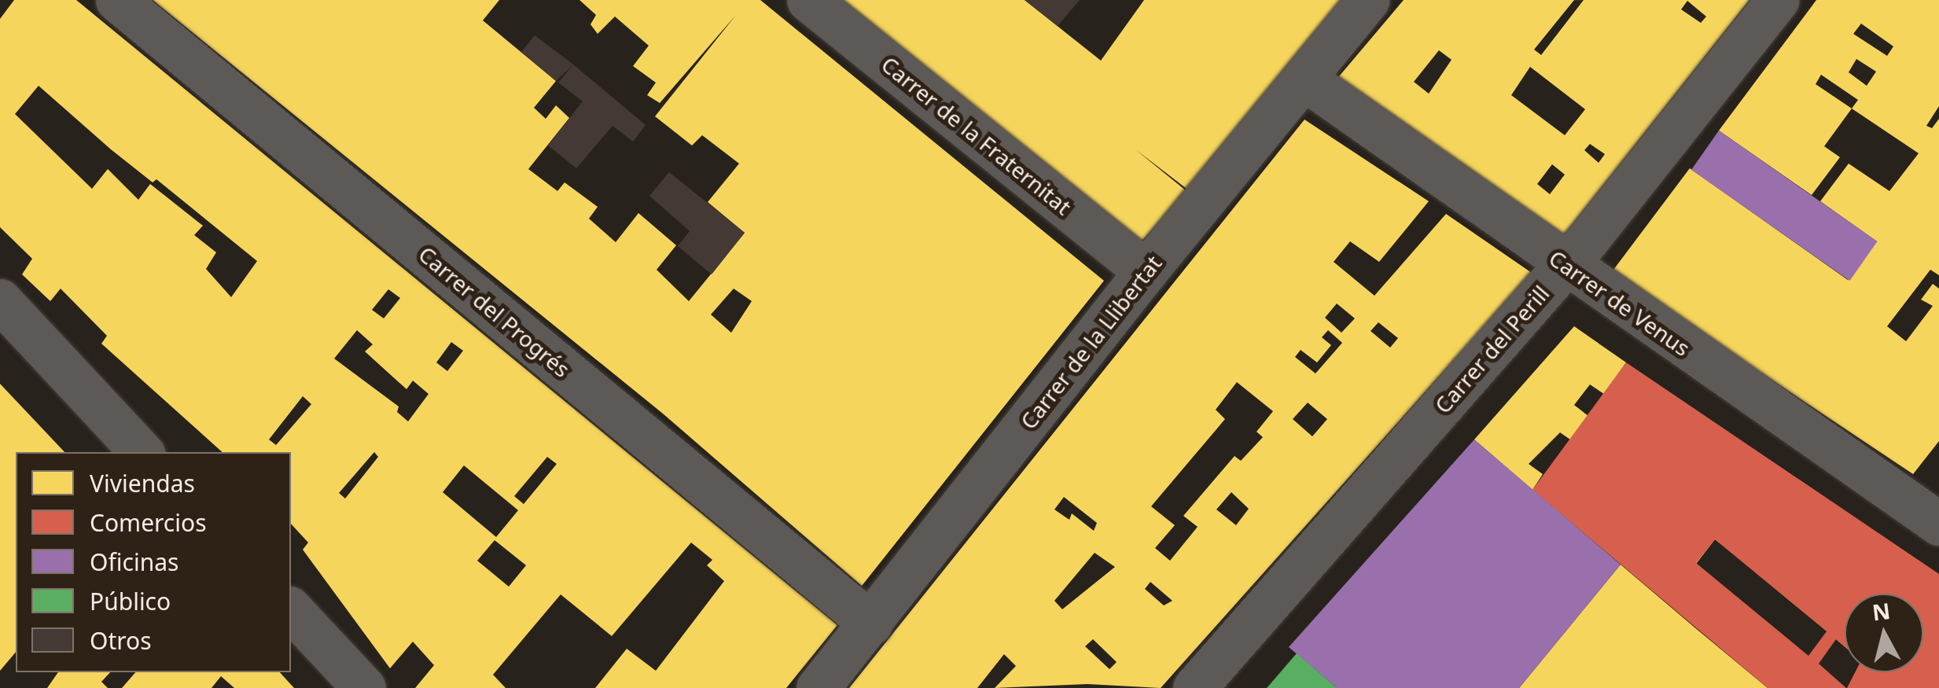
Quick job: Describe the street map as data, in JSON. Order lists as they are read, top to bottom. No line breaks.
{"streets":{"street":["Carrer de la Fraternitat","Carrer de Venus","Carrer del Progrés","Carrer de la Llibertat","Carrer del Perill"]},"crossings":[["Carrer de la Fraternitat","Carrer de la Llibertat"],["Carrer de Venus","Carrer de la Llibertat"],["Carrer de Venus","Carrer del Perill"],["Carrer del Progrés","Carrer de la Llibertat"]],"legend":["Viviendas","Comercios","Oficinas","Público","Otros"],"north":"top"}
